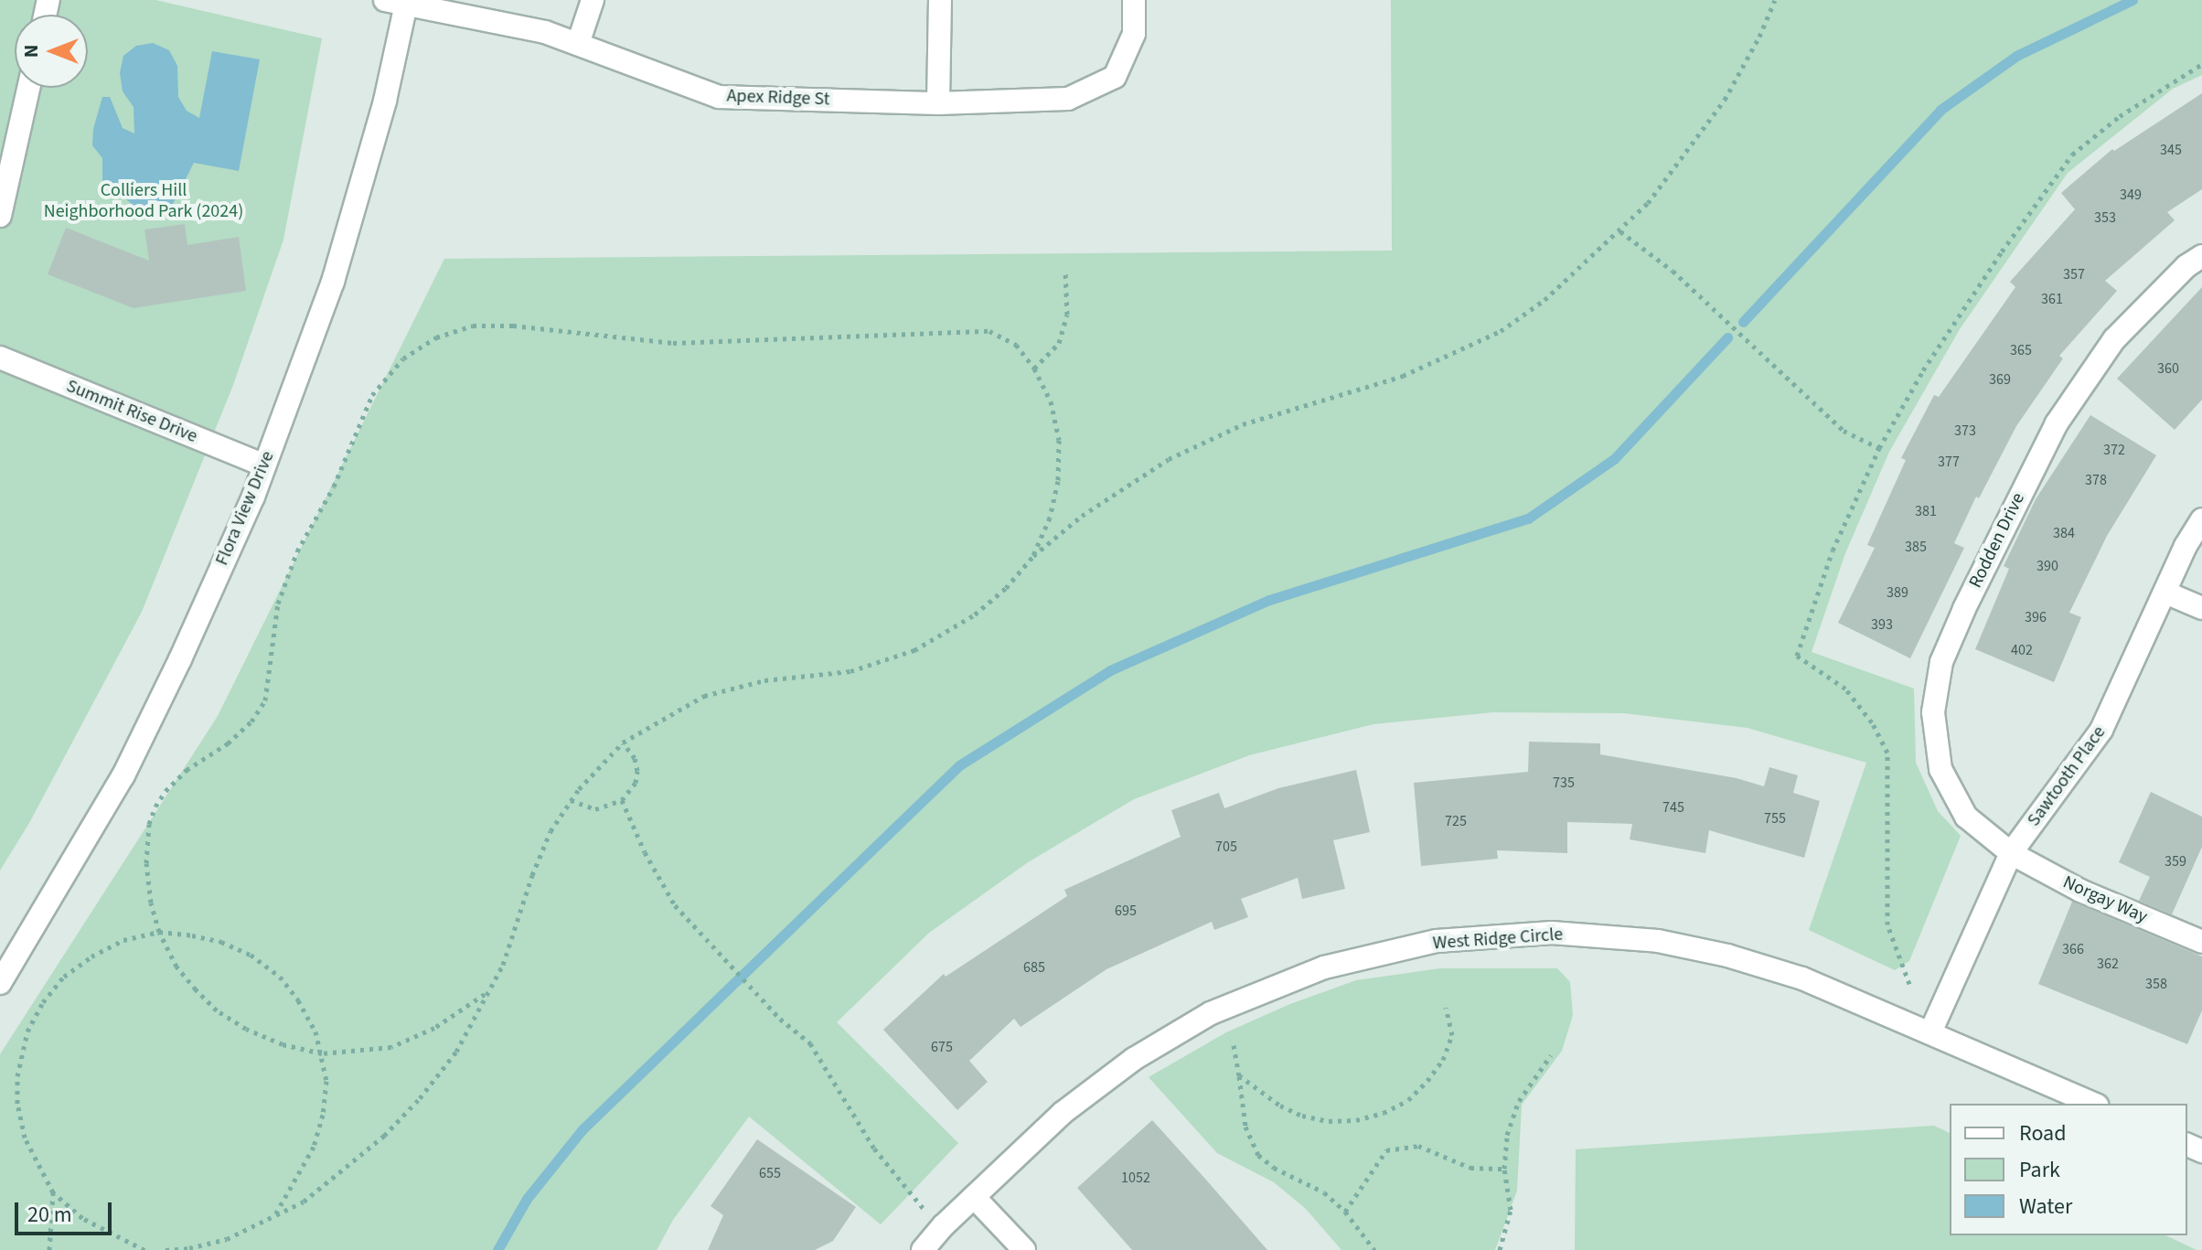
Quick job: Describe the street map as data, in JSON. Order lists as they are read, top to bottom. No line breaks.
{"streets":{"street":["Apex Ridge St","Summit Rise Drive","Flora View Drive","Rodden Drive","Sawtooth Place","Norgay Way","West Ridge Circle"]},"crossings":[["Apex Ridge St","Flora View Drive"],["Summit Rise Drive","Flora View Drive"],["Rodden Drive","Sawtooth Place"],["Rodden Drive","Norgay Way"],["Sawtooth Place","Norgay Way"],["Sawtooth Place","West Ridge Circle"]],"parks":["Colliers Hill Neighborhood Park (2024)"],"house_numbers":["345","349","353","357","361","365","360","369","373","372","377","378","381","384","385","390","389","396","393","402","735","745","755","725","705","359","695","366","362","685","358","675","655","1052"],"legend":["Road","Park","Water"],"scale_bar":"20 m","north":"left"}
